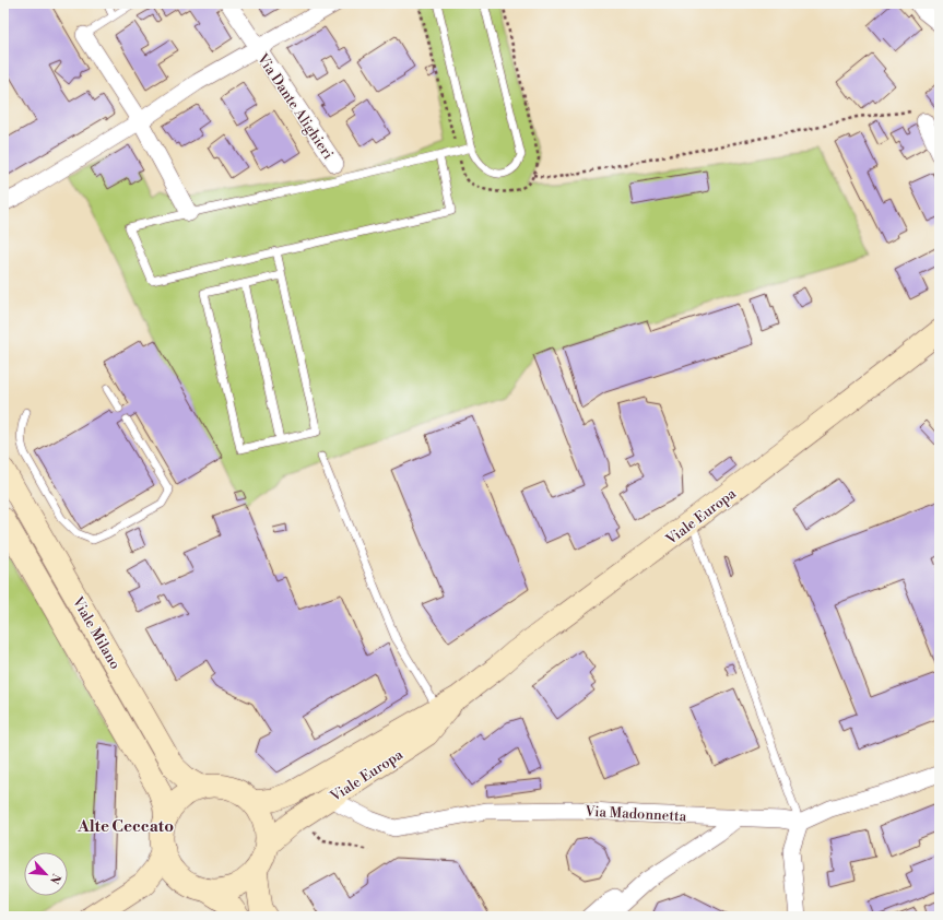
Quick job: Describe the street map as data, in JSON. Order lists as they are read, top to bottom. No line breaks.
{"streets":{"main road":["Viale Europa","Viale Milano"],"street":["Via Dante Alighieri","Via Madonnetta"]},"crossings":[["Viale Europa","Viale Milano"],["Viale Europa","Via Madonnetta"]],"districts":["Alte Ceccato"],"north":"bottom right"}
